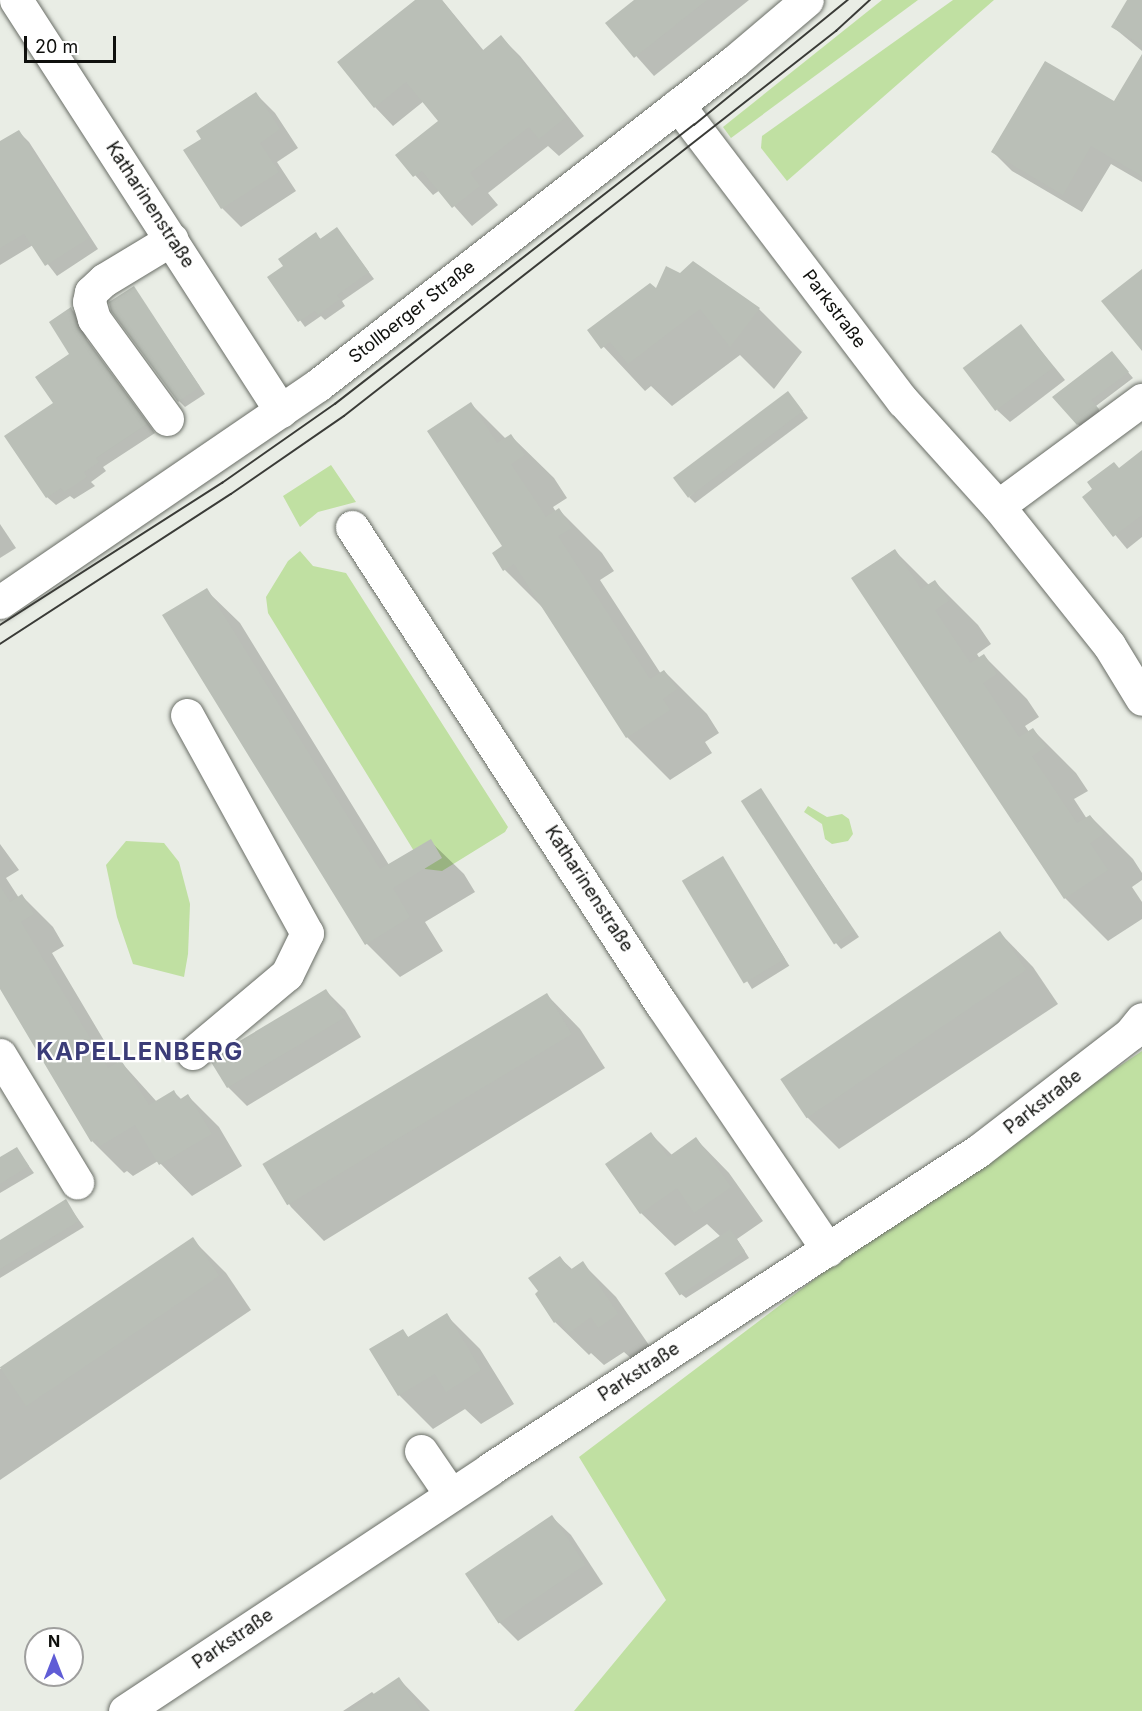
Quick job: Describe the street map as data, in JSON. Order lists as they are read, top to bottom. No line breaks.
{"streets":{"street":["Katharinenstraße","Parkstraße","Stollberger Straße"]},"crossings":[["Katharinenstraße","Parkstraße"],["Katharinenstraße","Stollberger Straße"],["Parkstraße","Stollberger Straße"]],"districts":["KAPELLENBERG"],"scale_bar":"20 m","north":"top"}
